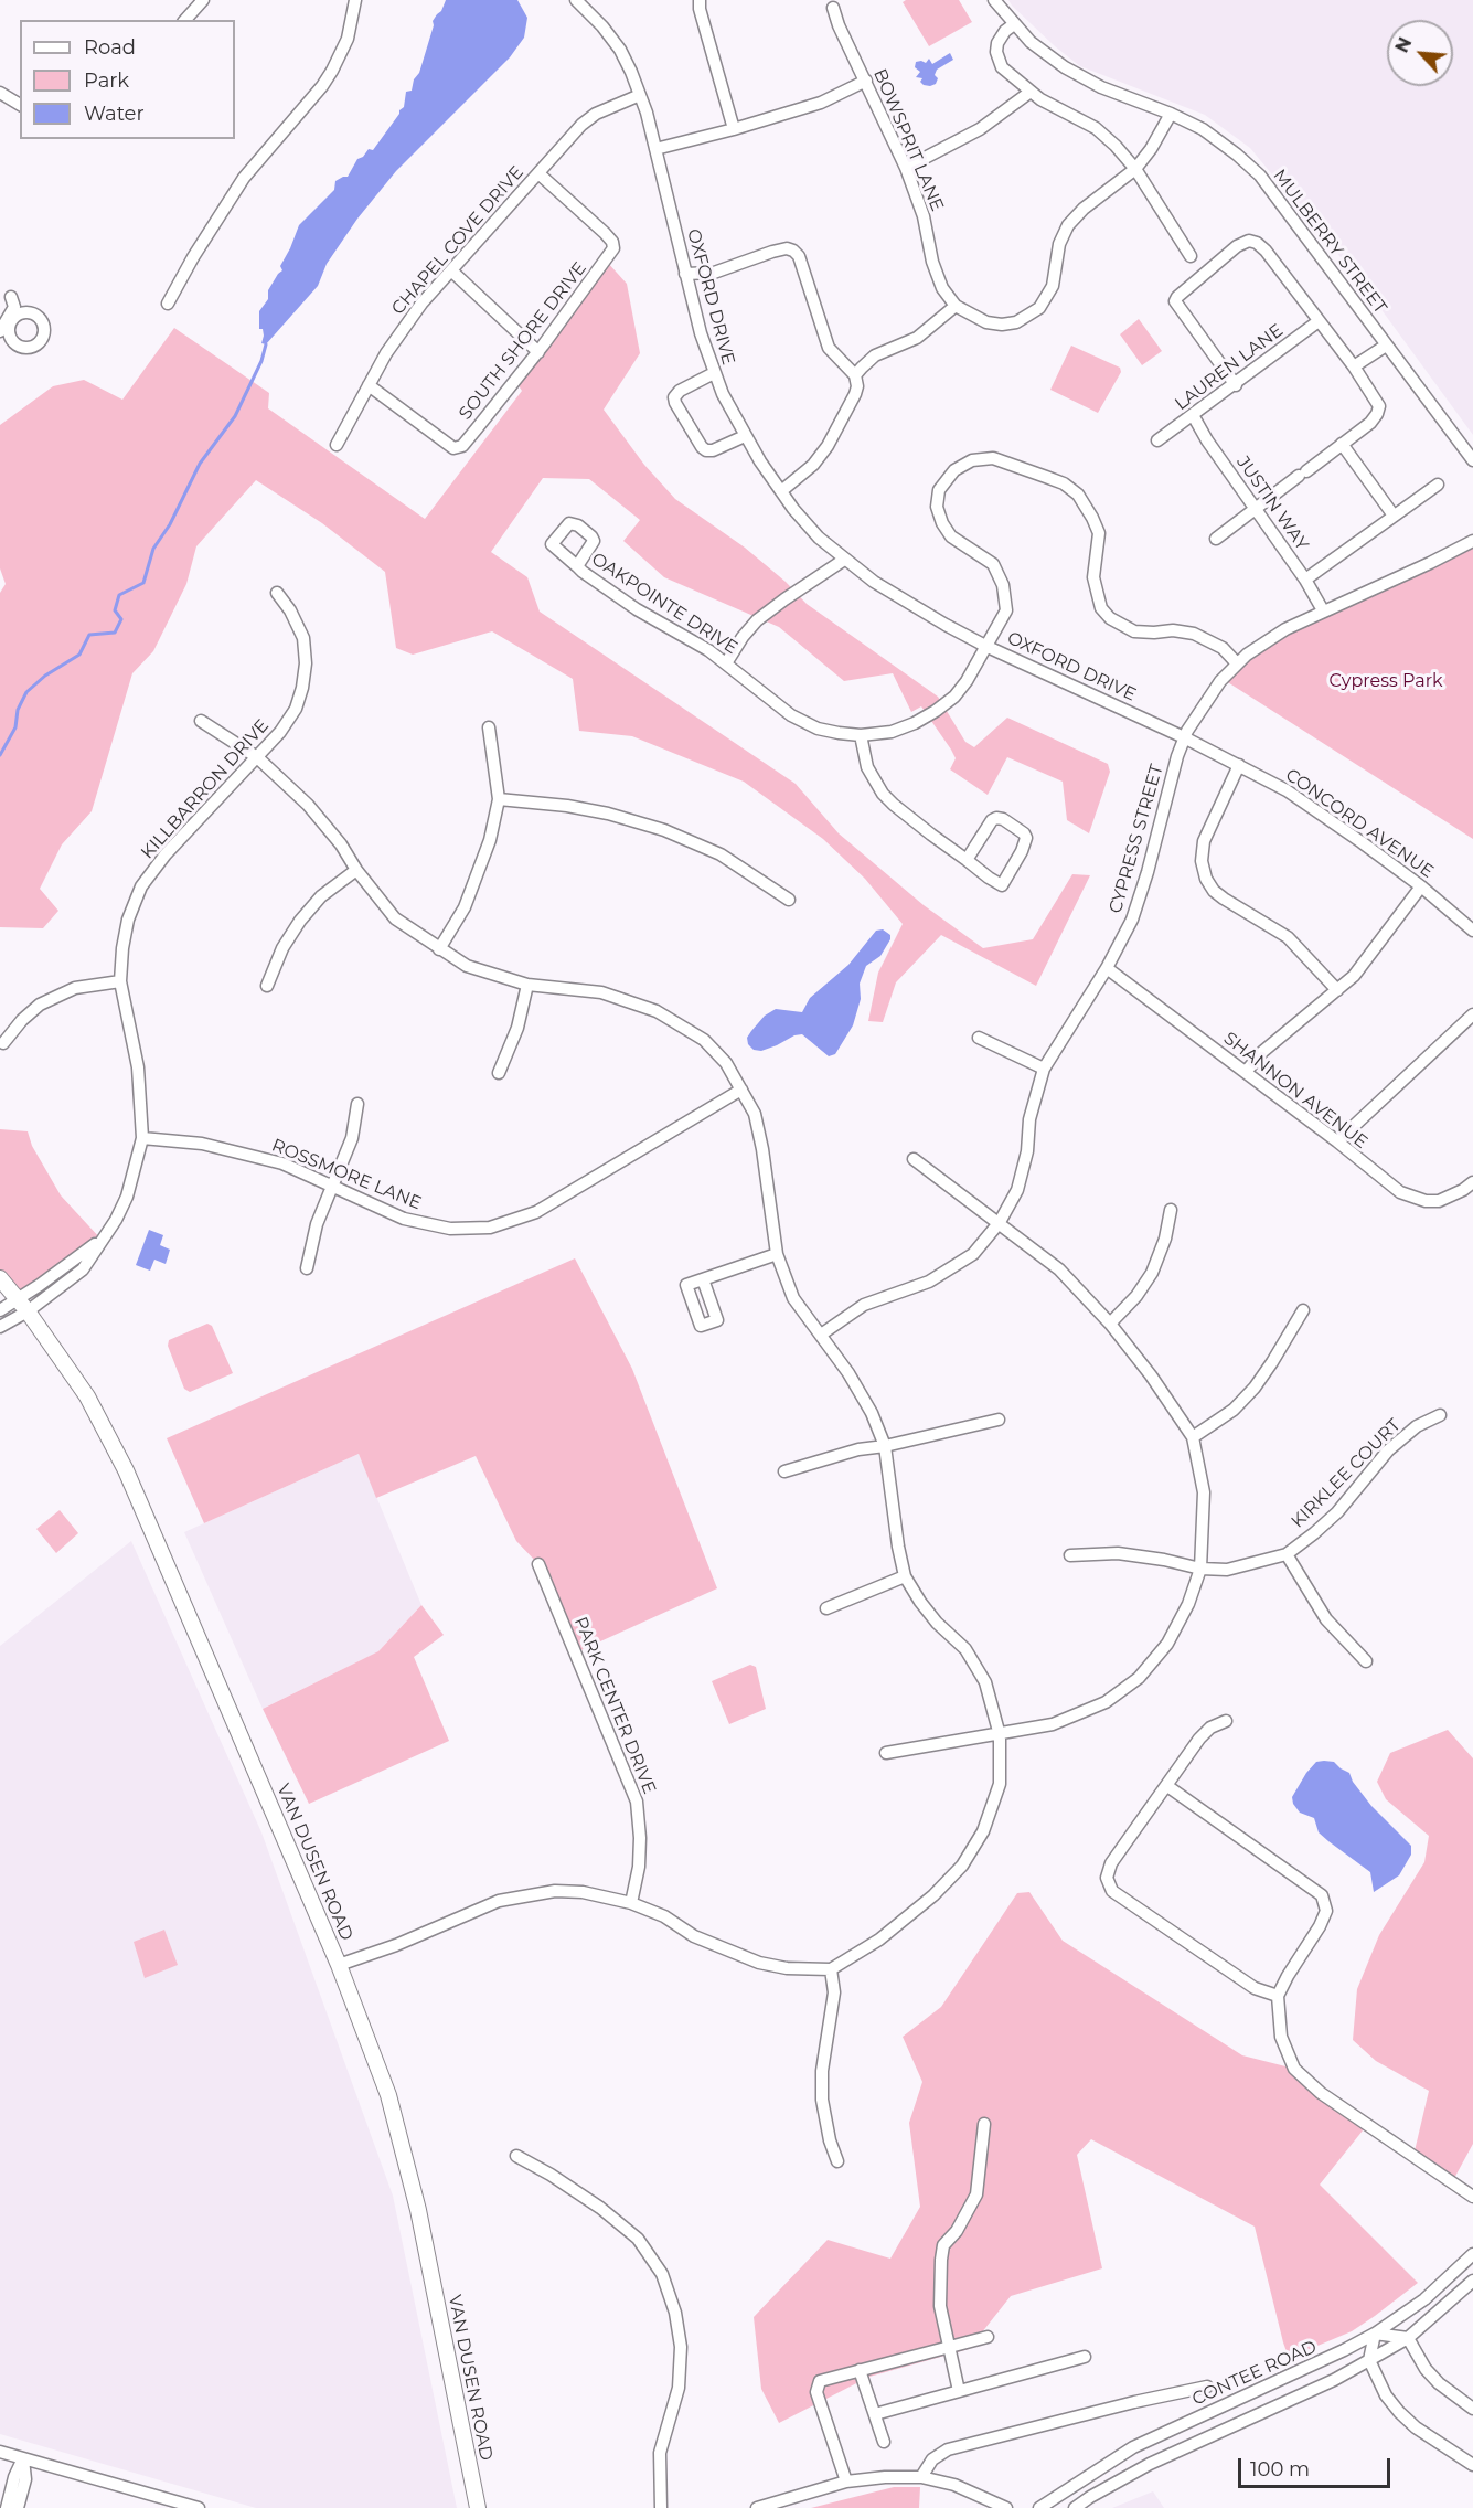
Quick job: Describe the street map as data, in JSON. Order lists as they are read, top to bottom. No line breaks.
{"streets":{"main road":["VAN DUSEN ROAD"],"street":["BOWSPRIT LANE","CHAPEL COVE DRIVE","MULBERRY STREET","OXFORD DRIVE","SOUTH SHORE DRIVE","LAUREN LANE","JUSTIN WAY","OAKPOINTE DRIVE","KILLBARRON DRIVE","CONCORD AVENUE","CYPRESS STREET","SHANNON AVENUE","ROSSMORE LANE","KIRKLEE COURT","PARK CENTER DRIVE","CONTEE ROAD"]},"crossings":[["CHAPEL COVE DRIVE","OXFORD DRIVE"],["CHAPEL COVE DRIVE","SOUTH SHORE DRIVE"],["OXFORD DRIVE","OAKPOINTE DRIVE"],["OXFORD DRIVE","CONCORD AVENUE"],["OXFORD DRIVE","CYPRESS STREET"],["LAUREN LANE","JUSTIN WAY"],["JUSTIN WAY","CYPRESS STREET"],["OAKPOINTE DRIVE","CYPRESS STREET"],["KILLBARRON DRIVE","ROSSMORE LANE"],["KILLBARRON DRIVE","VAN DUSEN ROAD"],["CONCORD AVENUE","CYPRESS STREET"],["CYPRESS STREET","SHANNON AVENUE"]],"parks":["Cypress Park"],"legend":["Road","Park","Water"],"scale_bar":"100 m","north":"top left"}
